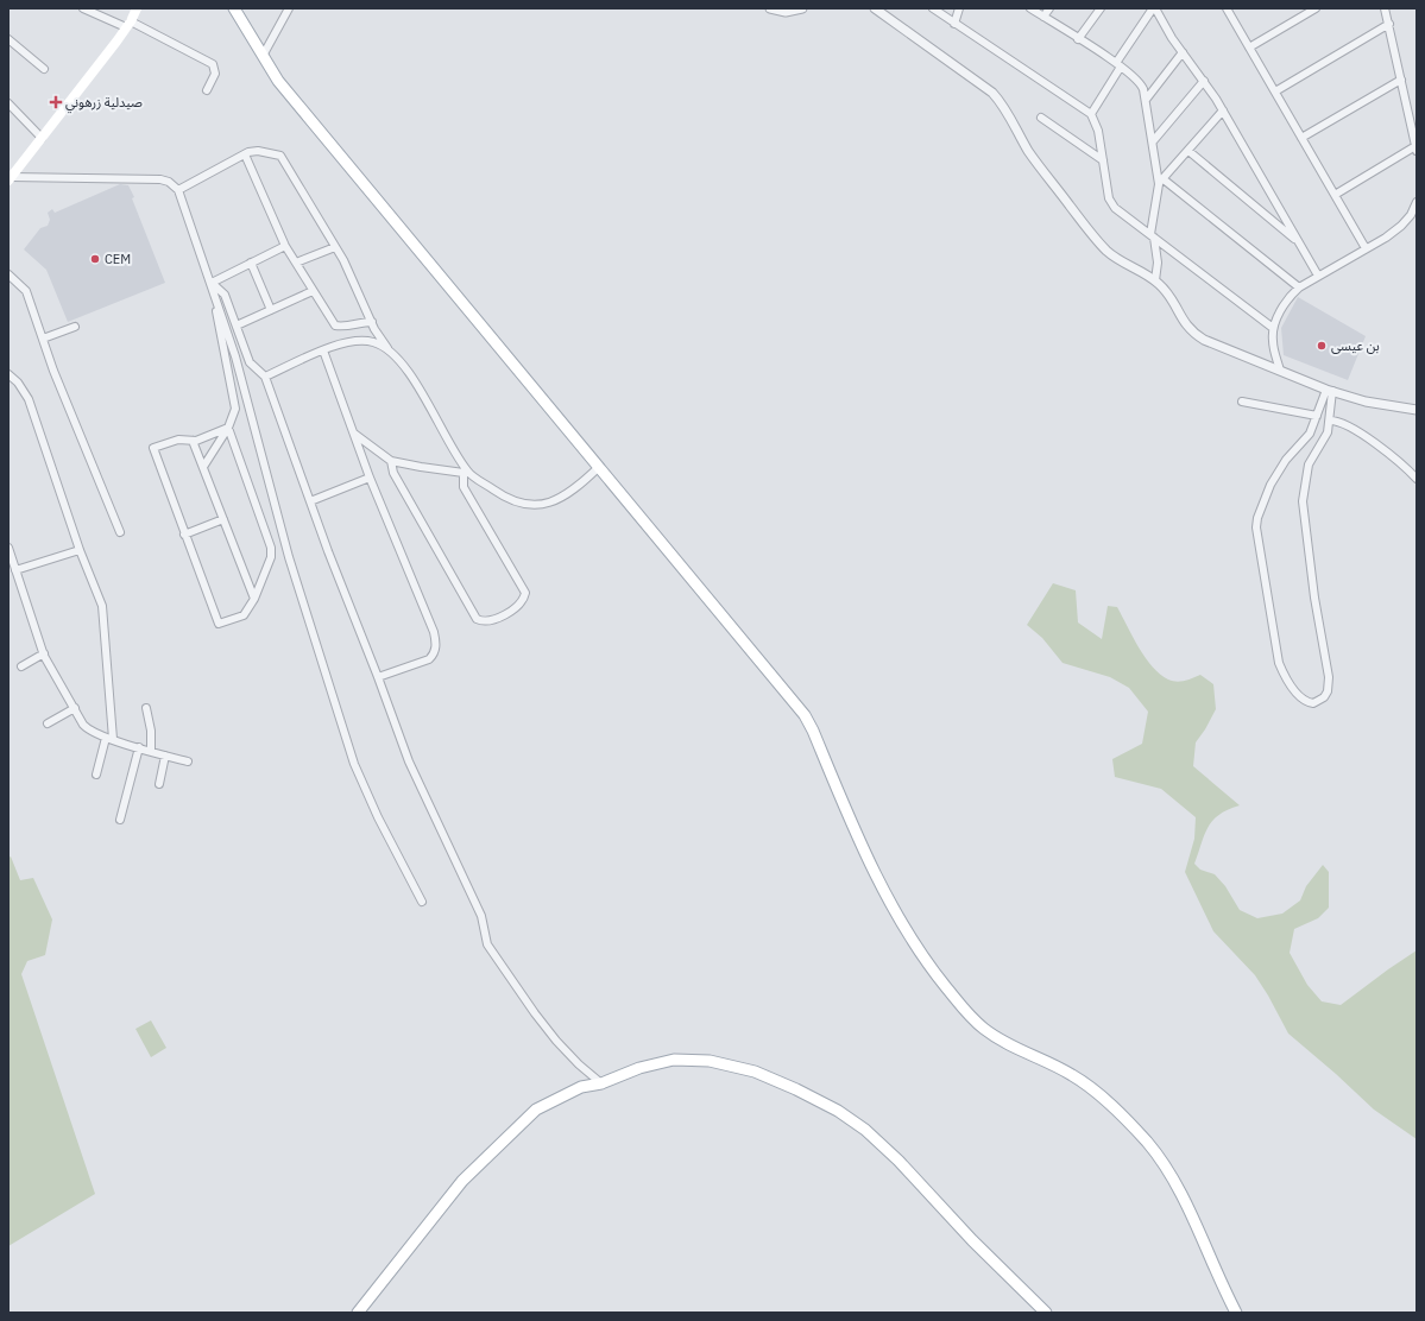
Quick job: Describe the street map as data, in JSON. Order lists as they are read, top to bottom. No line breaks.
{"places":{"health":["صيدلية زرهوني"],"other":["CEM","بن عيسى"]}}
